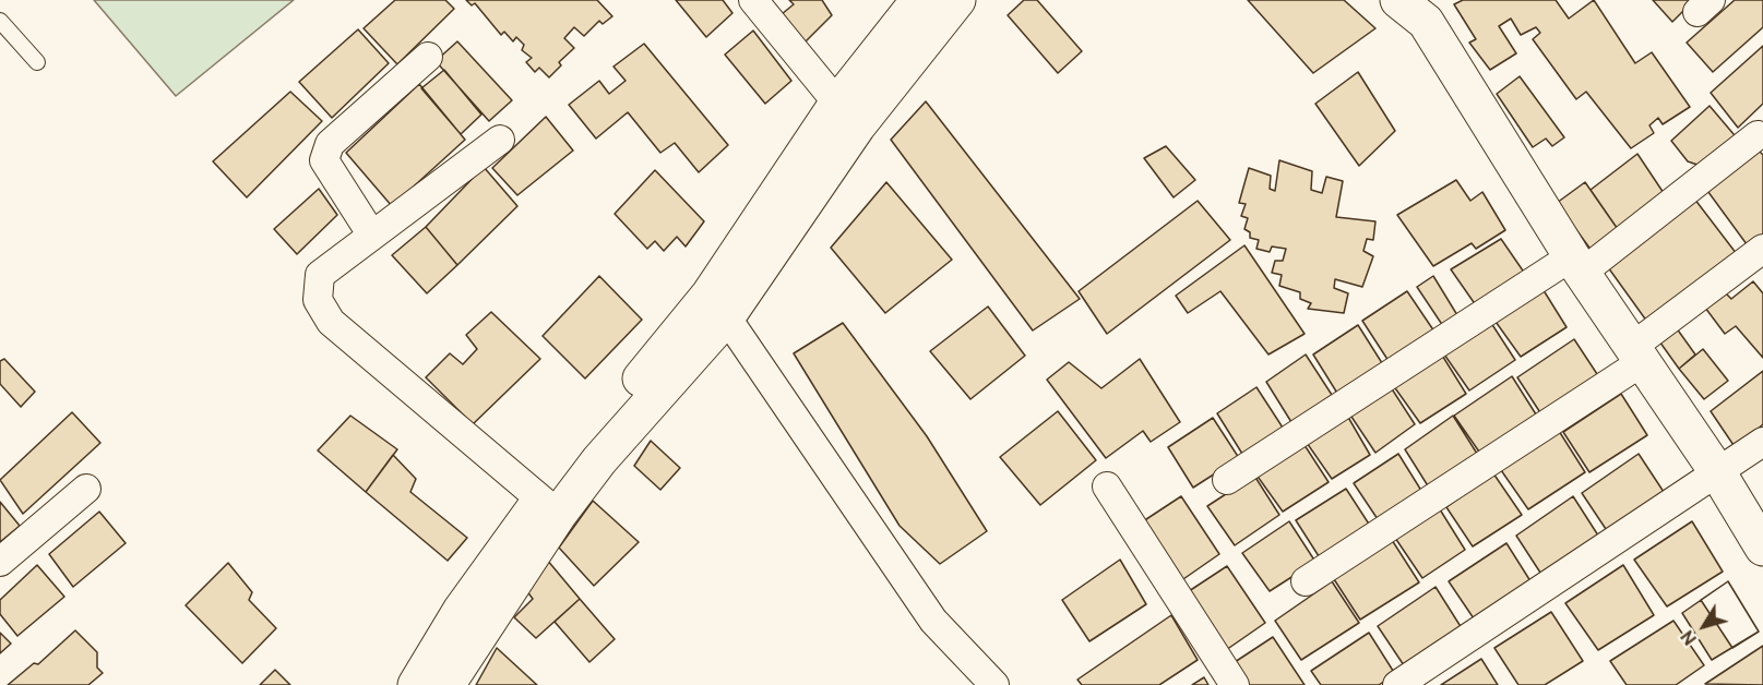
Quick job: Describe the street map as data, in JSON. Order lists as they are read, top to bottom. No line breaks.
{"north":"bottom left"}
